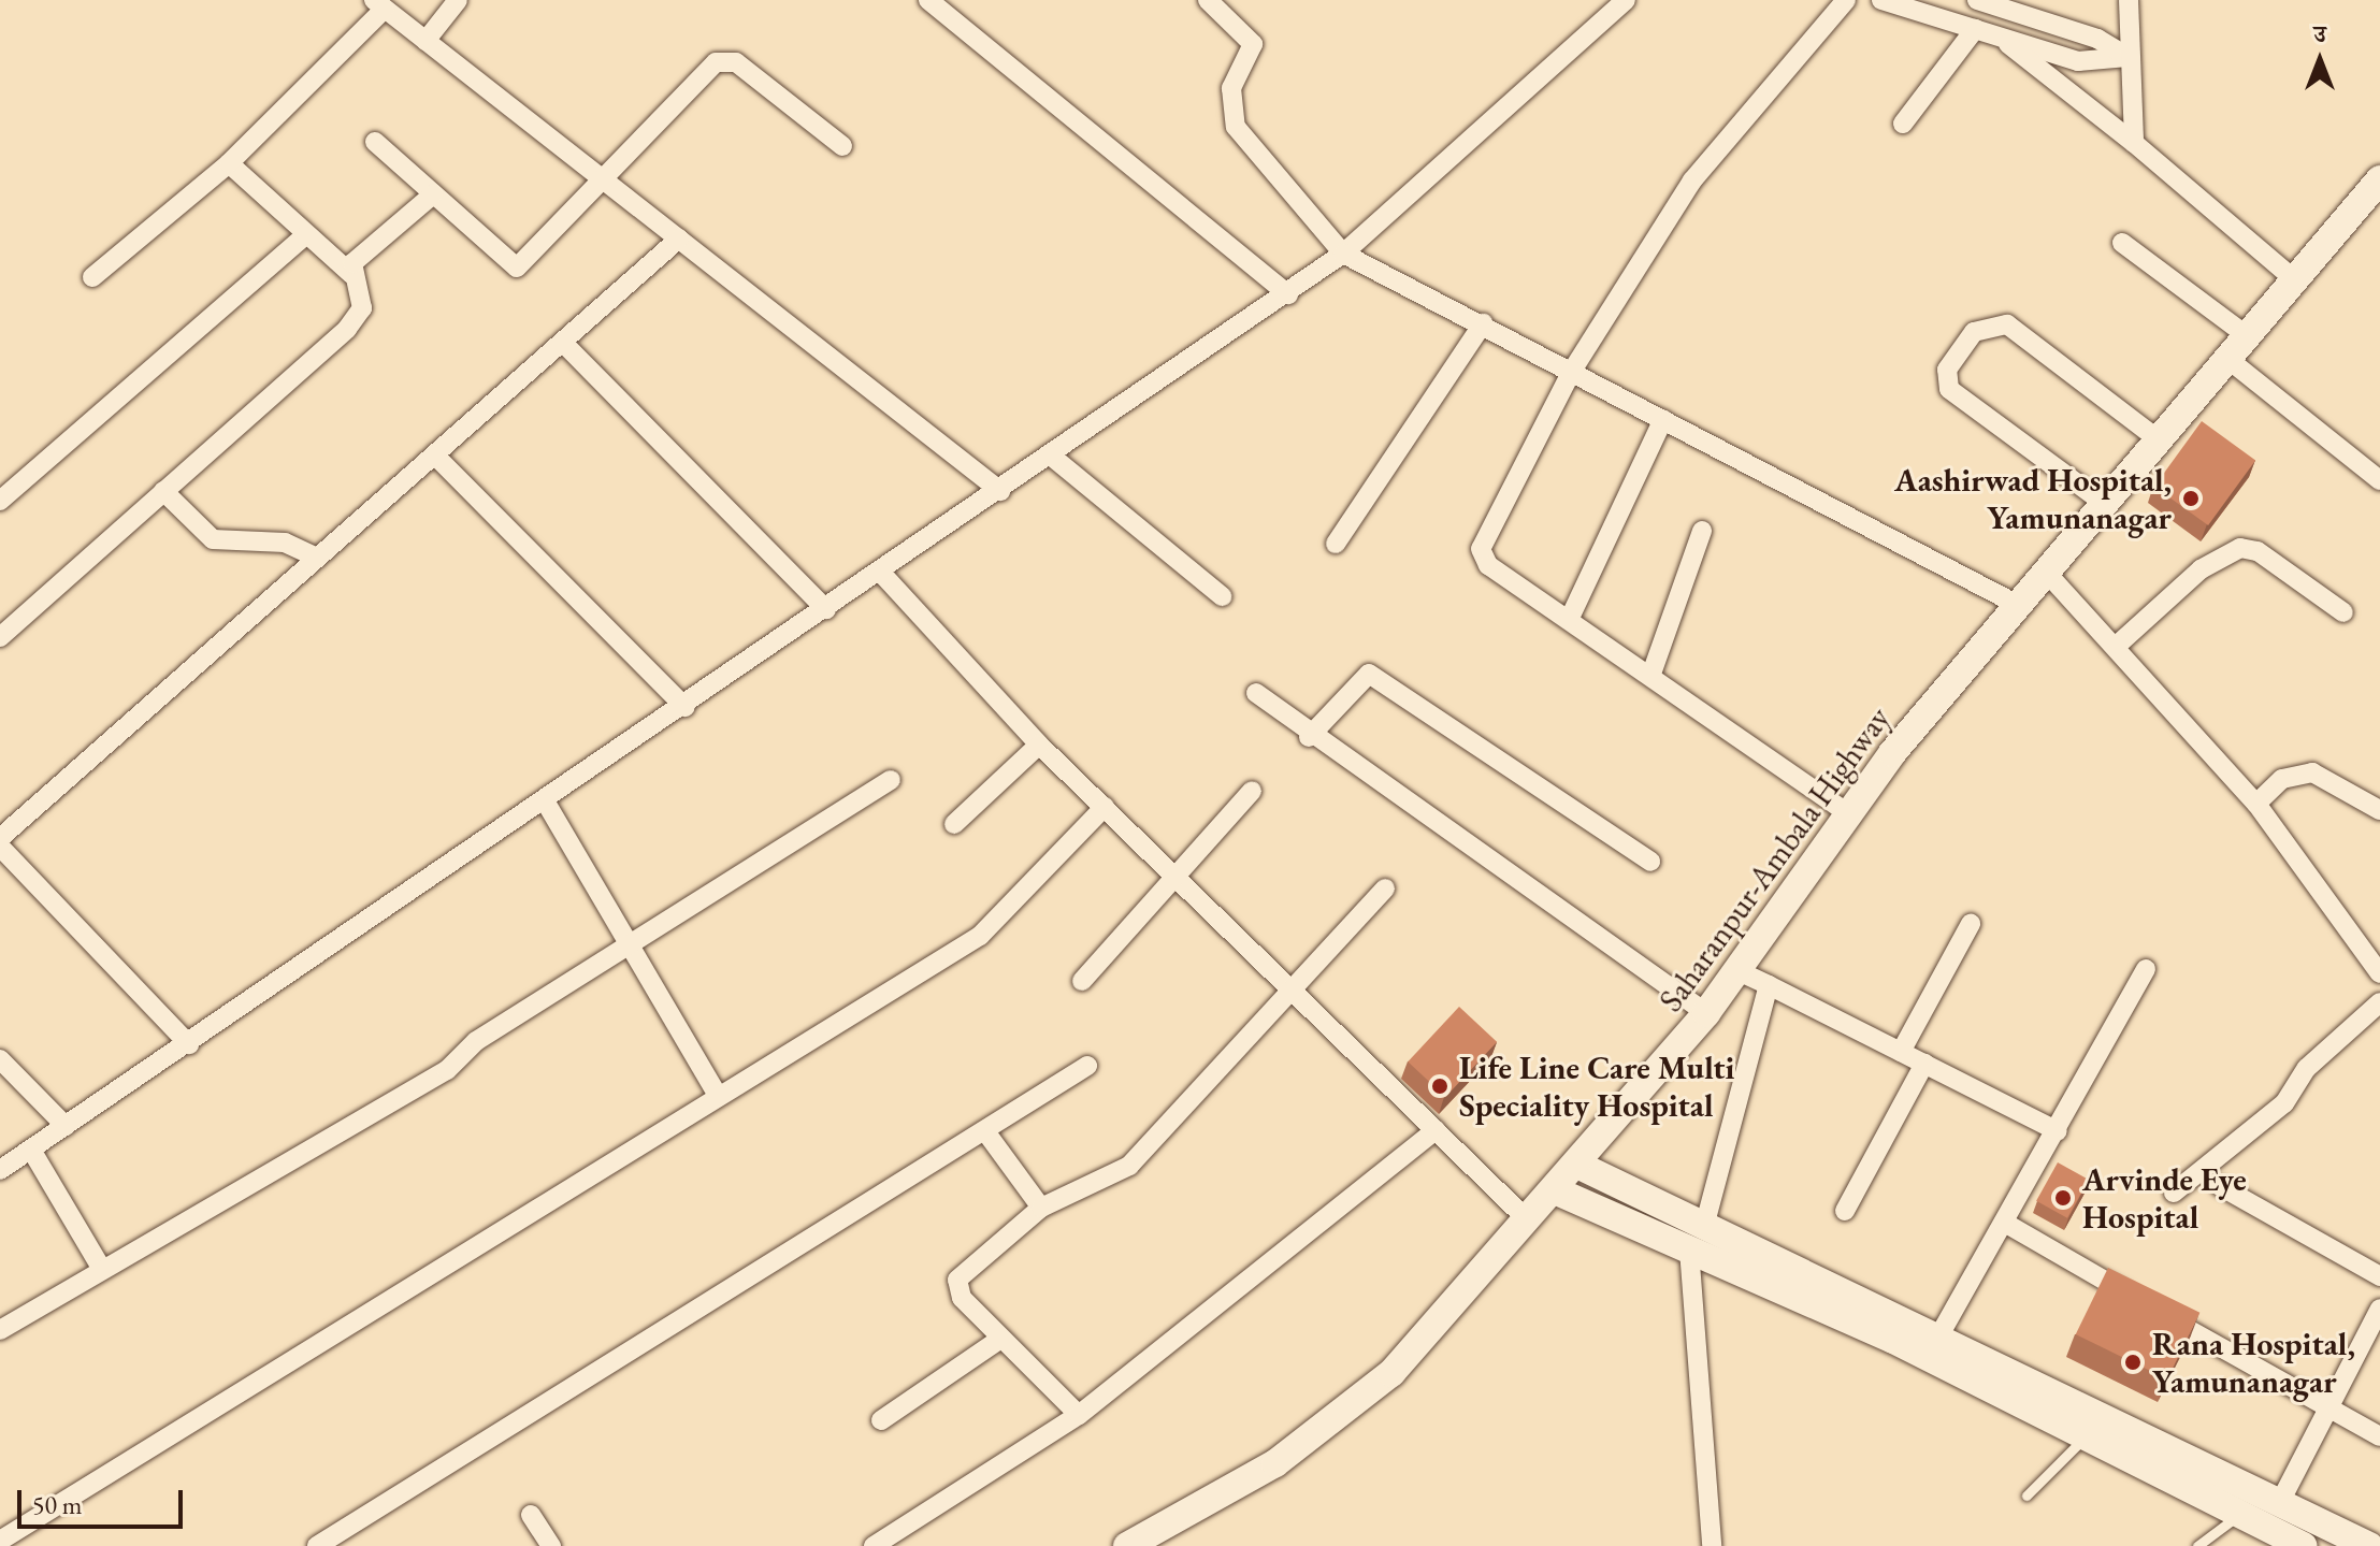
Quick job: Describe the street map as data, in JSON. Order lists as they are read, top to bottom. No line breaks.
{"streets":{"main road":["Saharanpur-Ambala Highway"]},"places":["Aashirwad Hospital, Yamunanagar","Life Line Care Multi Speciality Hospital","Arvinde Eye Hospital","Rana Hospital, Yamunanagar"],"scale_bar":"50 m","north":"top"}
